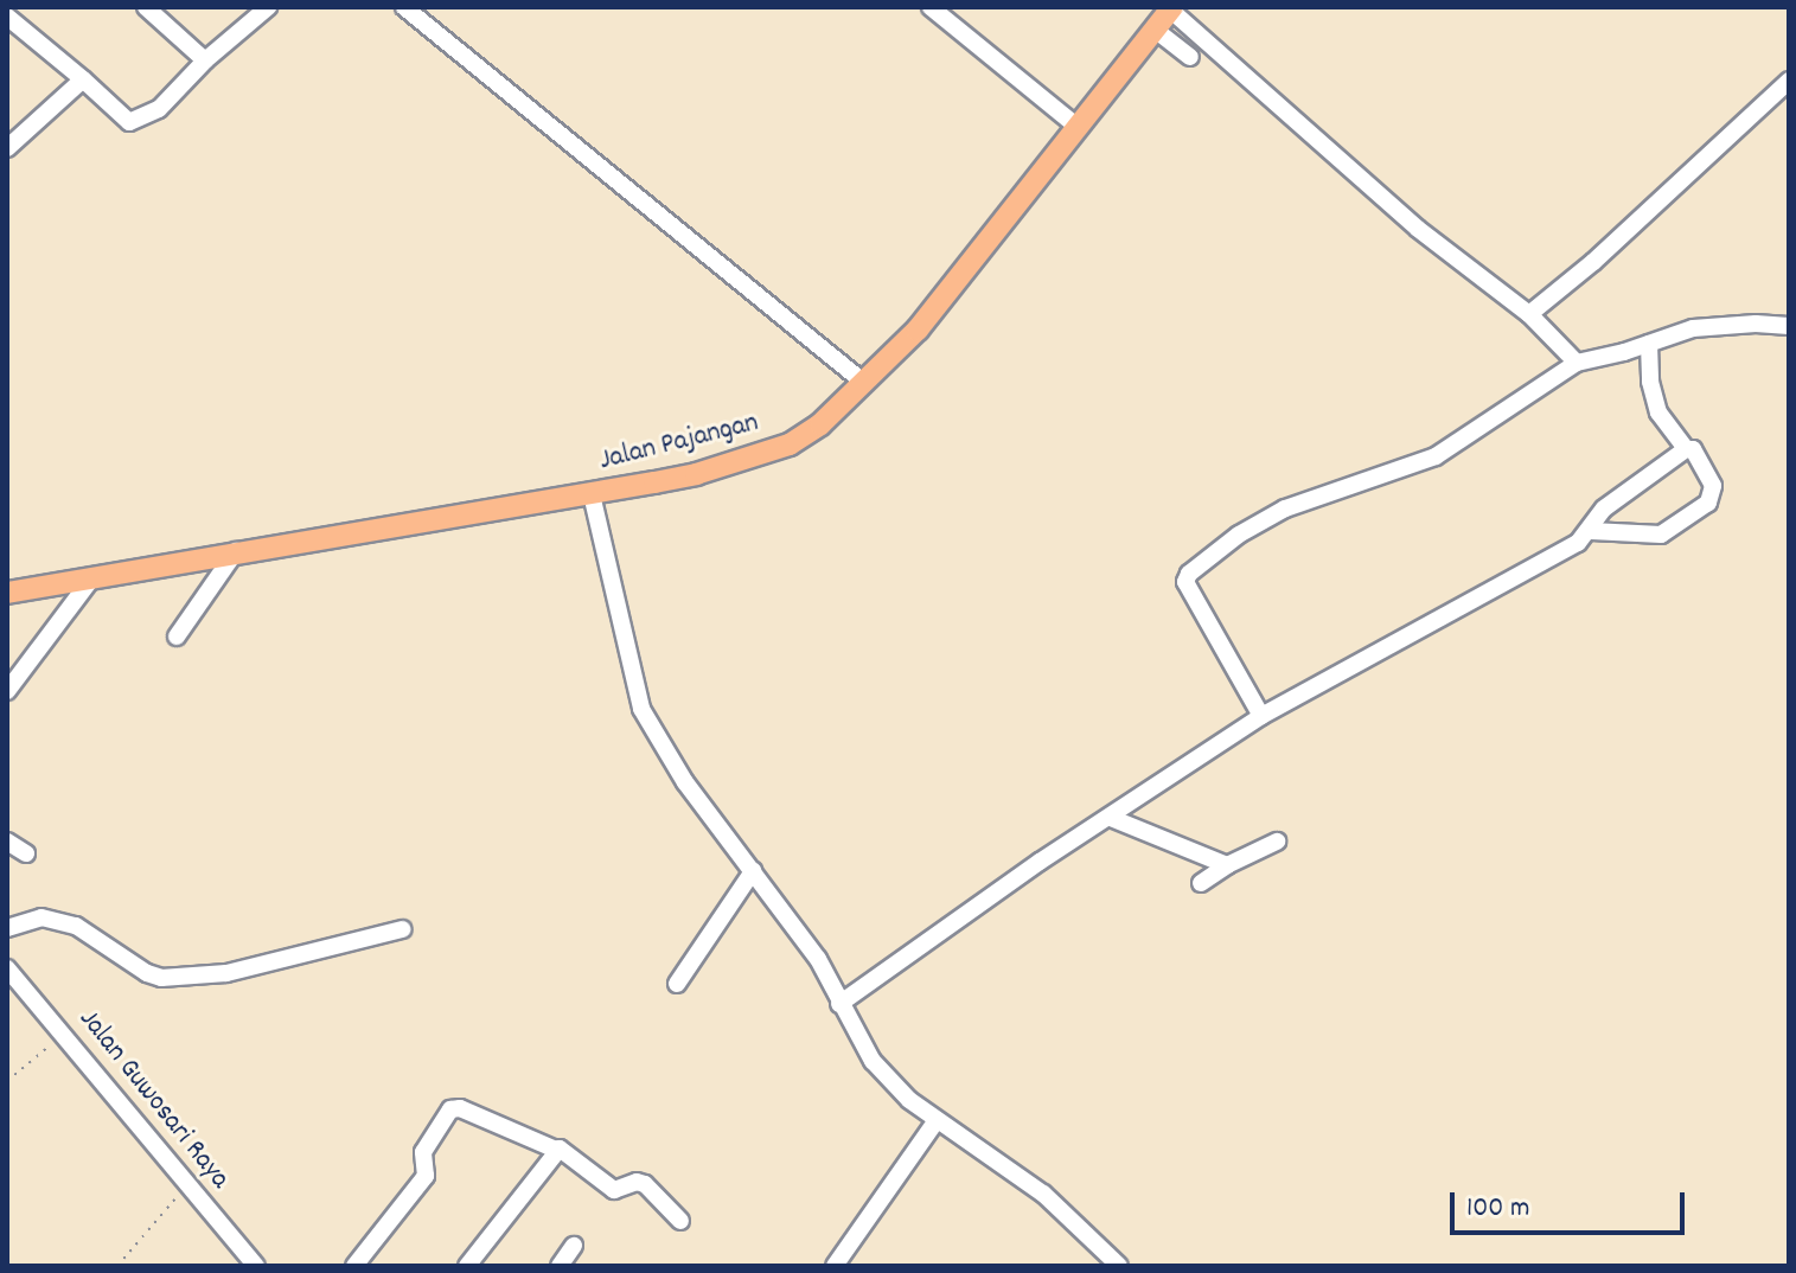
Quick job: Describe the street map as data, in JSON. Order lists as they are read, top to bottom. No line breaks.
{"streets":{"main road":["Jalan Pajangan"],"street":["Jalan Guwosari Raya"]},"scale_bar":"100 m"}
